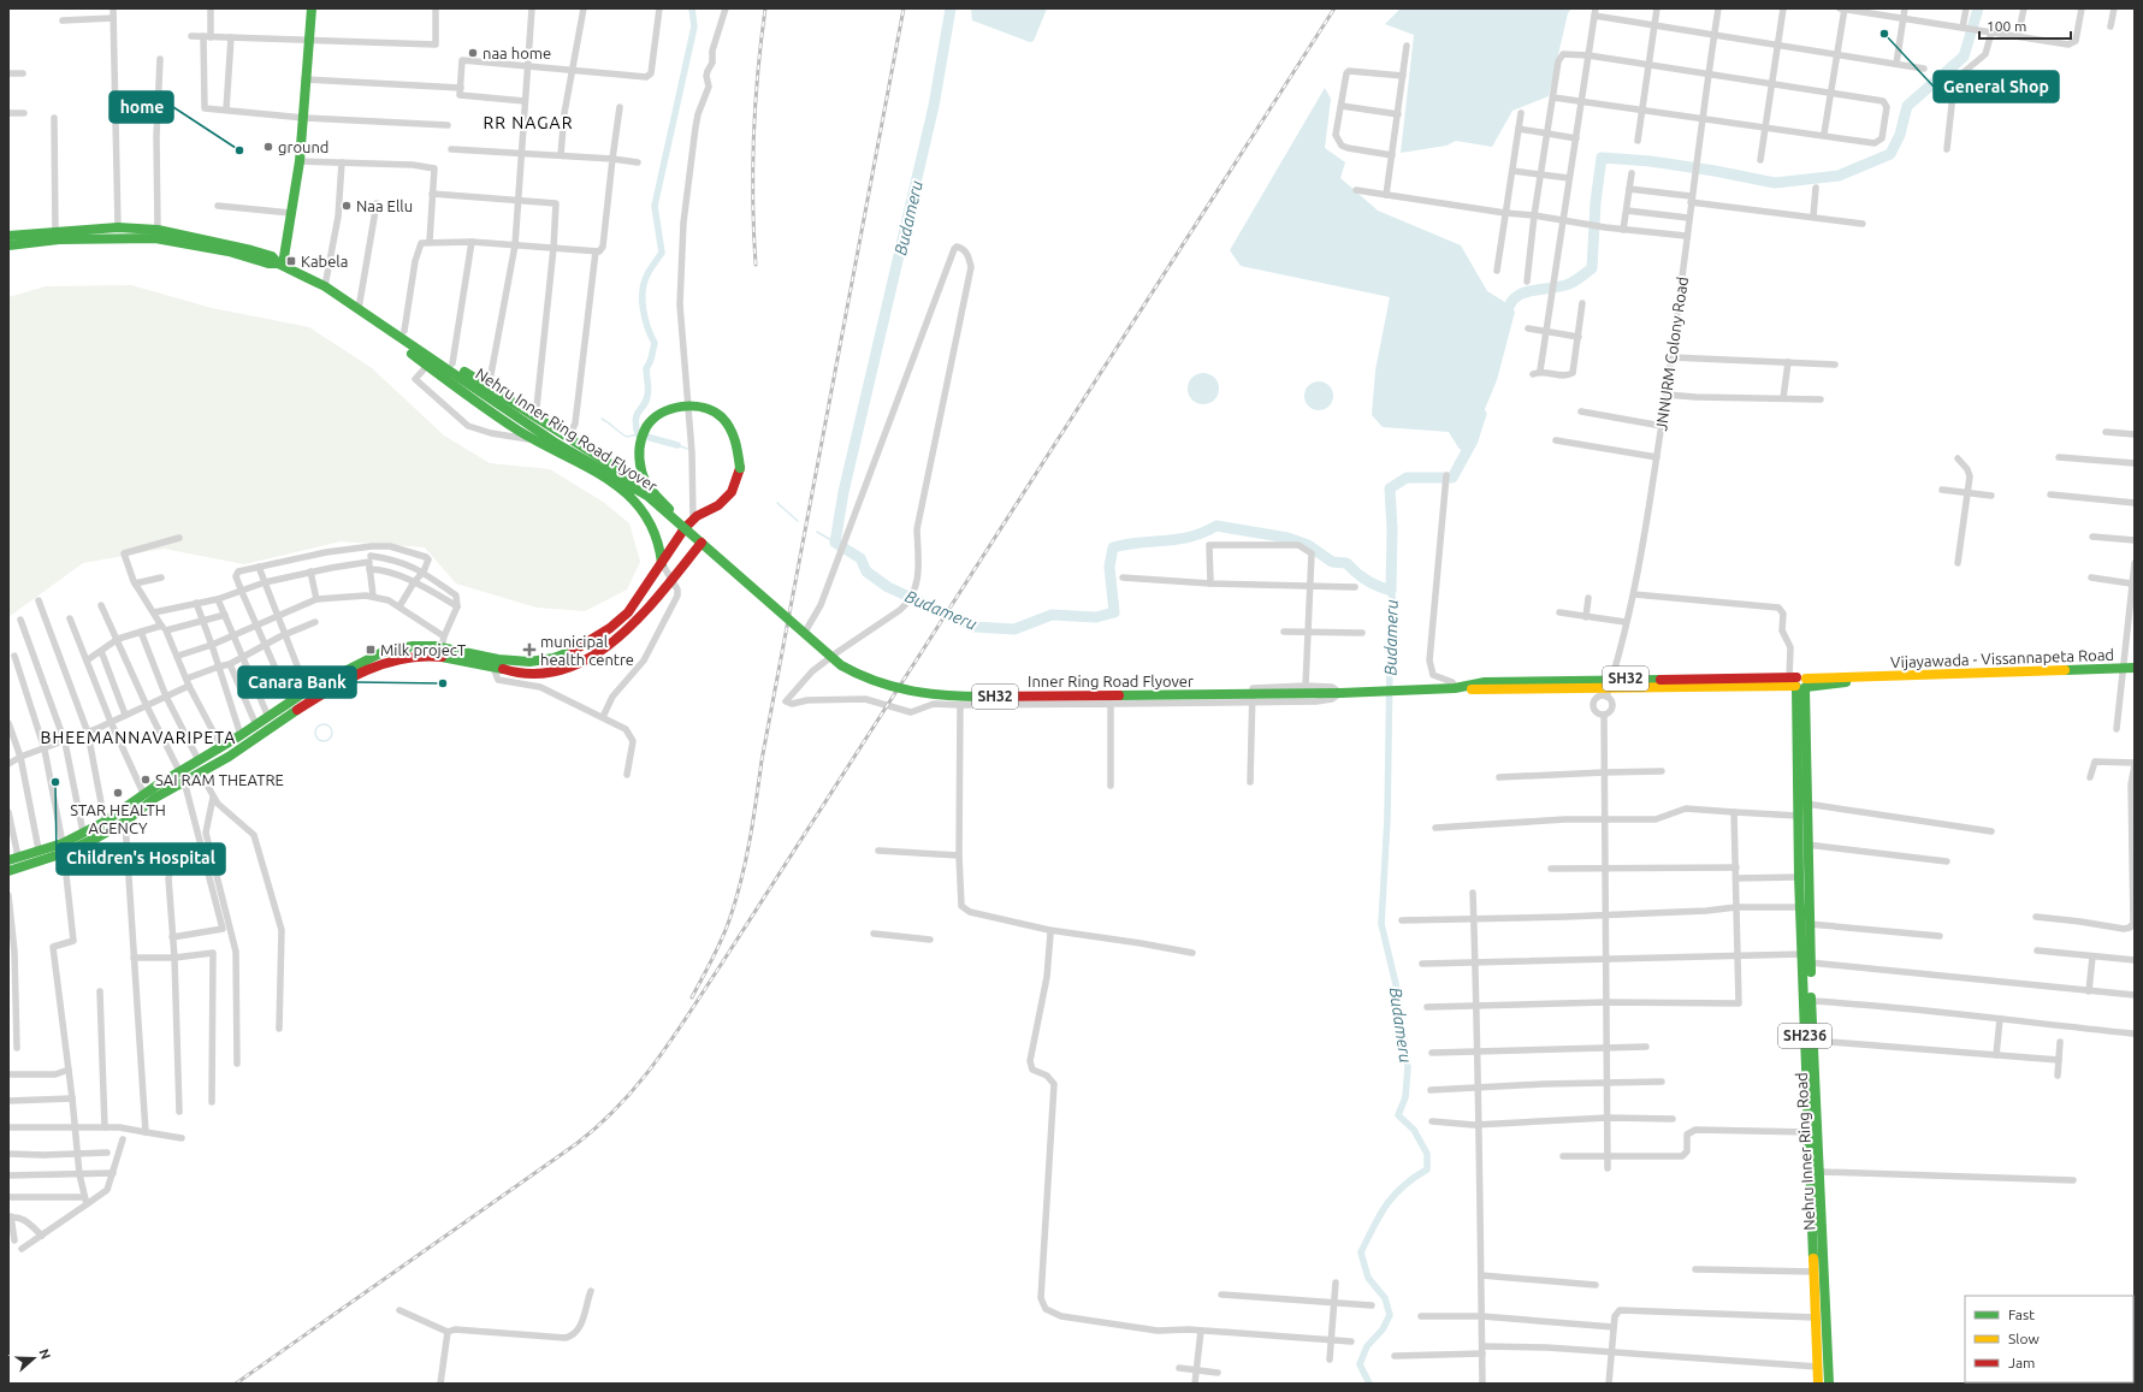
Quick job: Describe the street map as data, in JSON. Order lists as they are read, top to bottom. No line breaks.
{"streets":{"main road":["Nehru Inner Ring Road Flyover","Vijayawada - Vissannapeta Road","SH32","Inner Ring Road Flyover","SH236","Nehru Inner Ring Road"],"street":["JNNURM Colony Road"]},"crossings":[["JNNURM Colony Road","SH32"],["Nehru Inner Ring Road Flyover","Inner Ring Road Flyover"],["Vijayawada - Vissannapeta Road","SH32"],["Vijayawada - Vissannapeta Road","SH236"],["Vijayawada - Vissannapeta Road","Nehru Inner Ring Road"],["SH32","Inner Ring Road Flyover"],["SH32","SH236"],["SH32","Nehru Inner Ring Road"],["SH236","Nehru Inner Ring Road"]],"districts":["RR NAGAR","BHEEMANNAVARIPETA"],"water":["Budameru"],"places":{"other":["General Shop","naa home","ground","home","Naa Ellu","Canara Bank","SAI RAM THEATRE","Children's Hospital","STAR HEALTH AGENCY"],"transit":["Kabela","Milk projecT"],"health":["municipal health centre"]},"legend":["Fast","Slow","Jam"],"scale_bar":"100 m","north":"right"}
